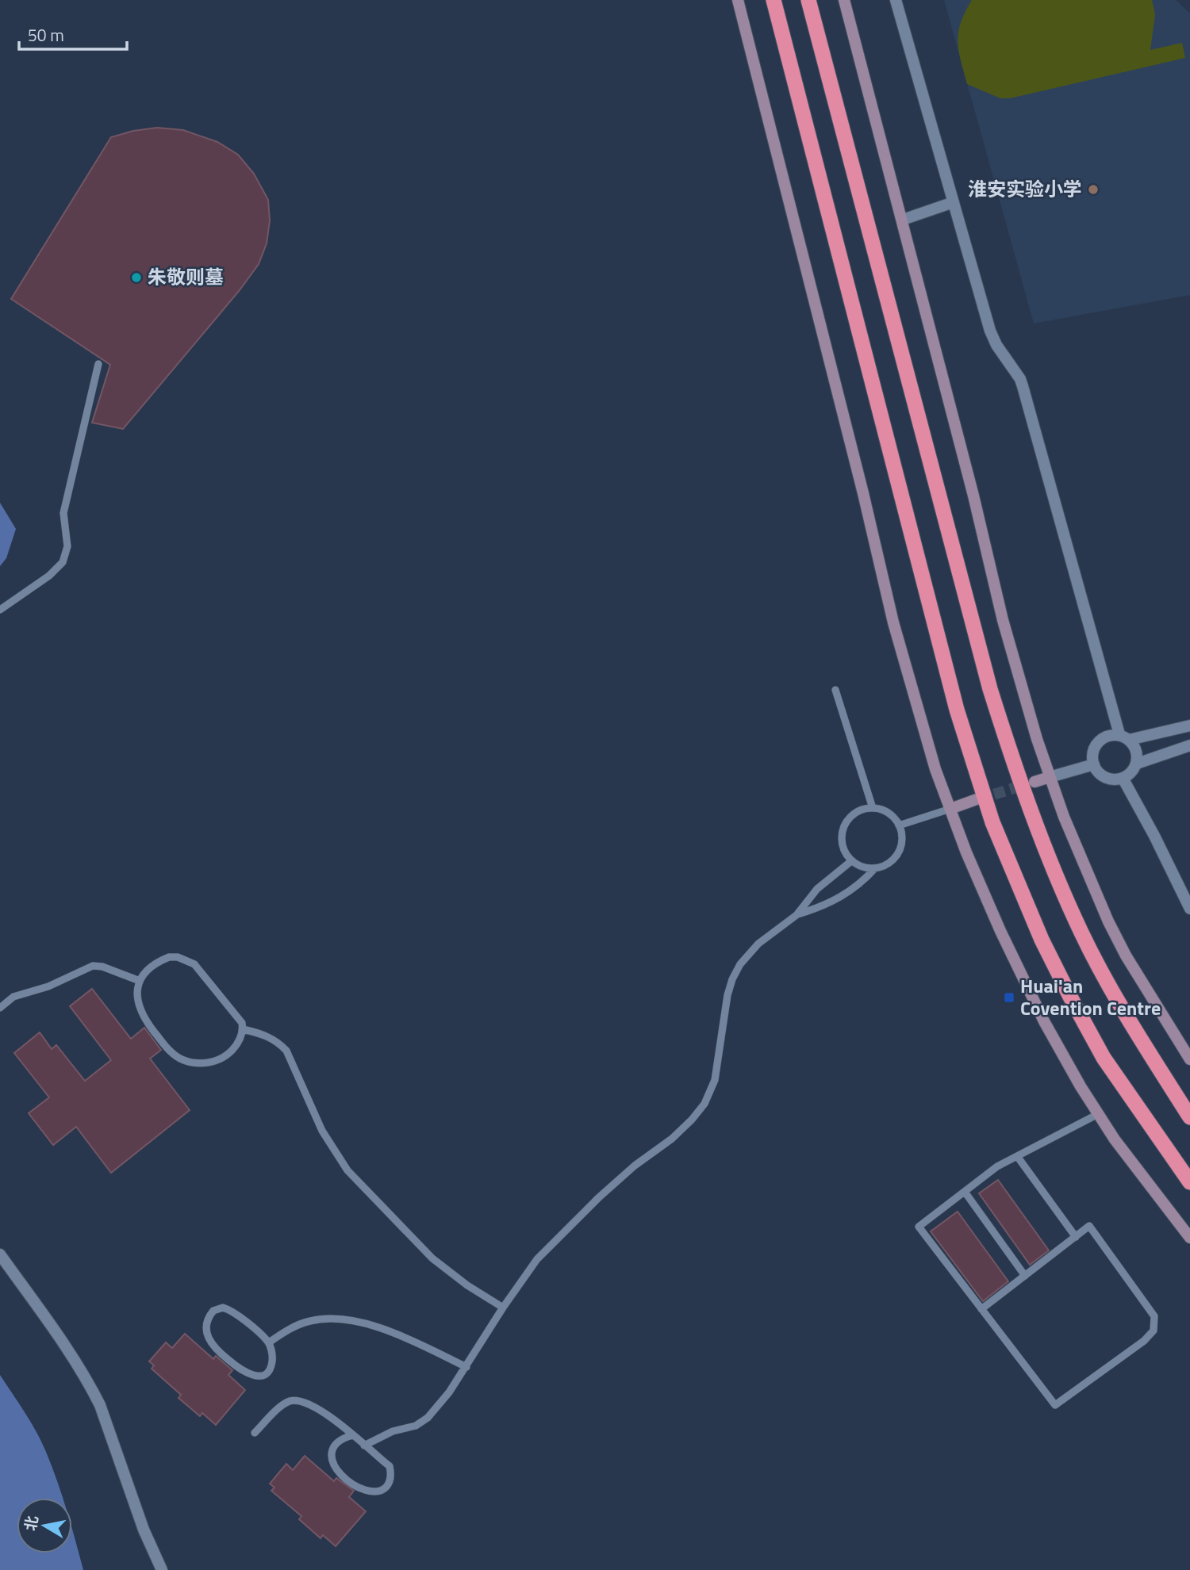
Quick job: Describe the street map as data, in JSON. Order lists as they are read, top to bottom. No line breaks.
{"places":{"other":["淮安实验小学","朱敬则墓"],"transit":["Huai'an Covention Centre"]},"scale_bar":"50 m","north":"left"}
